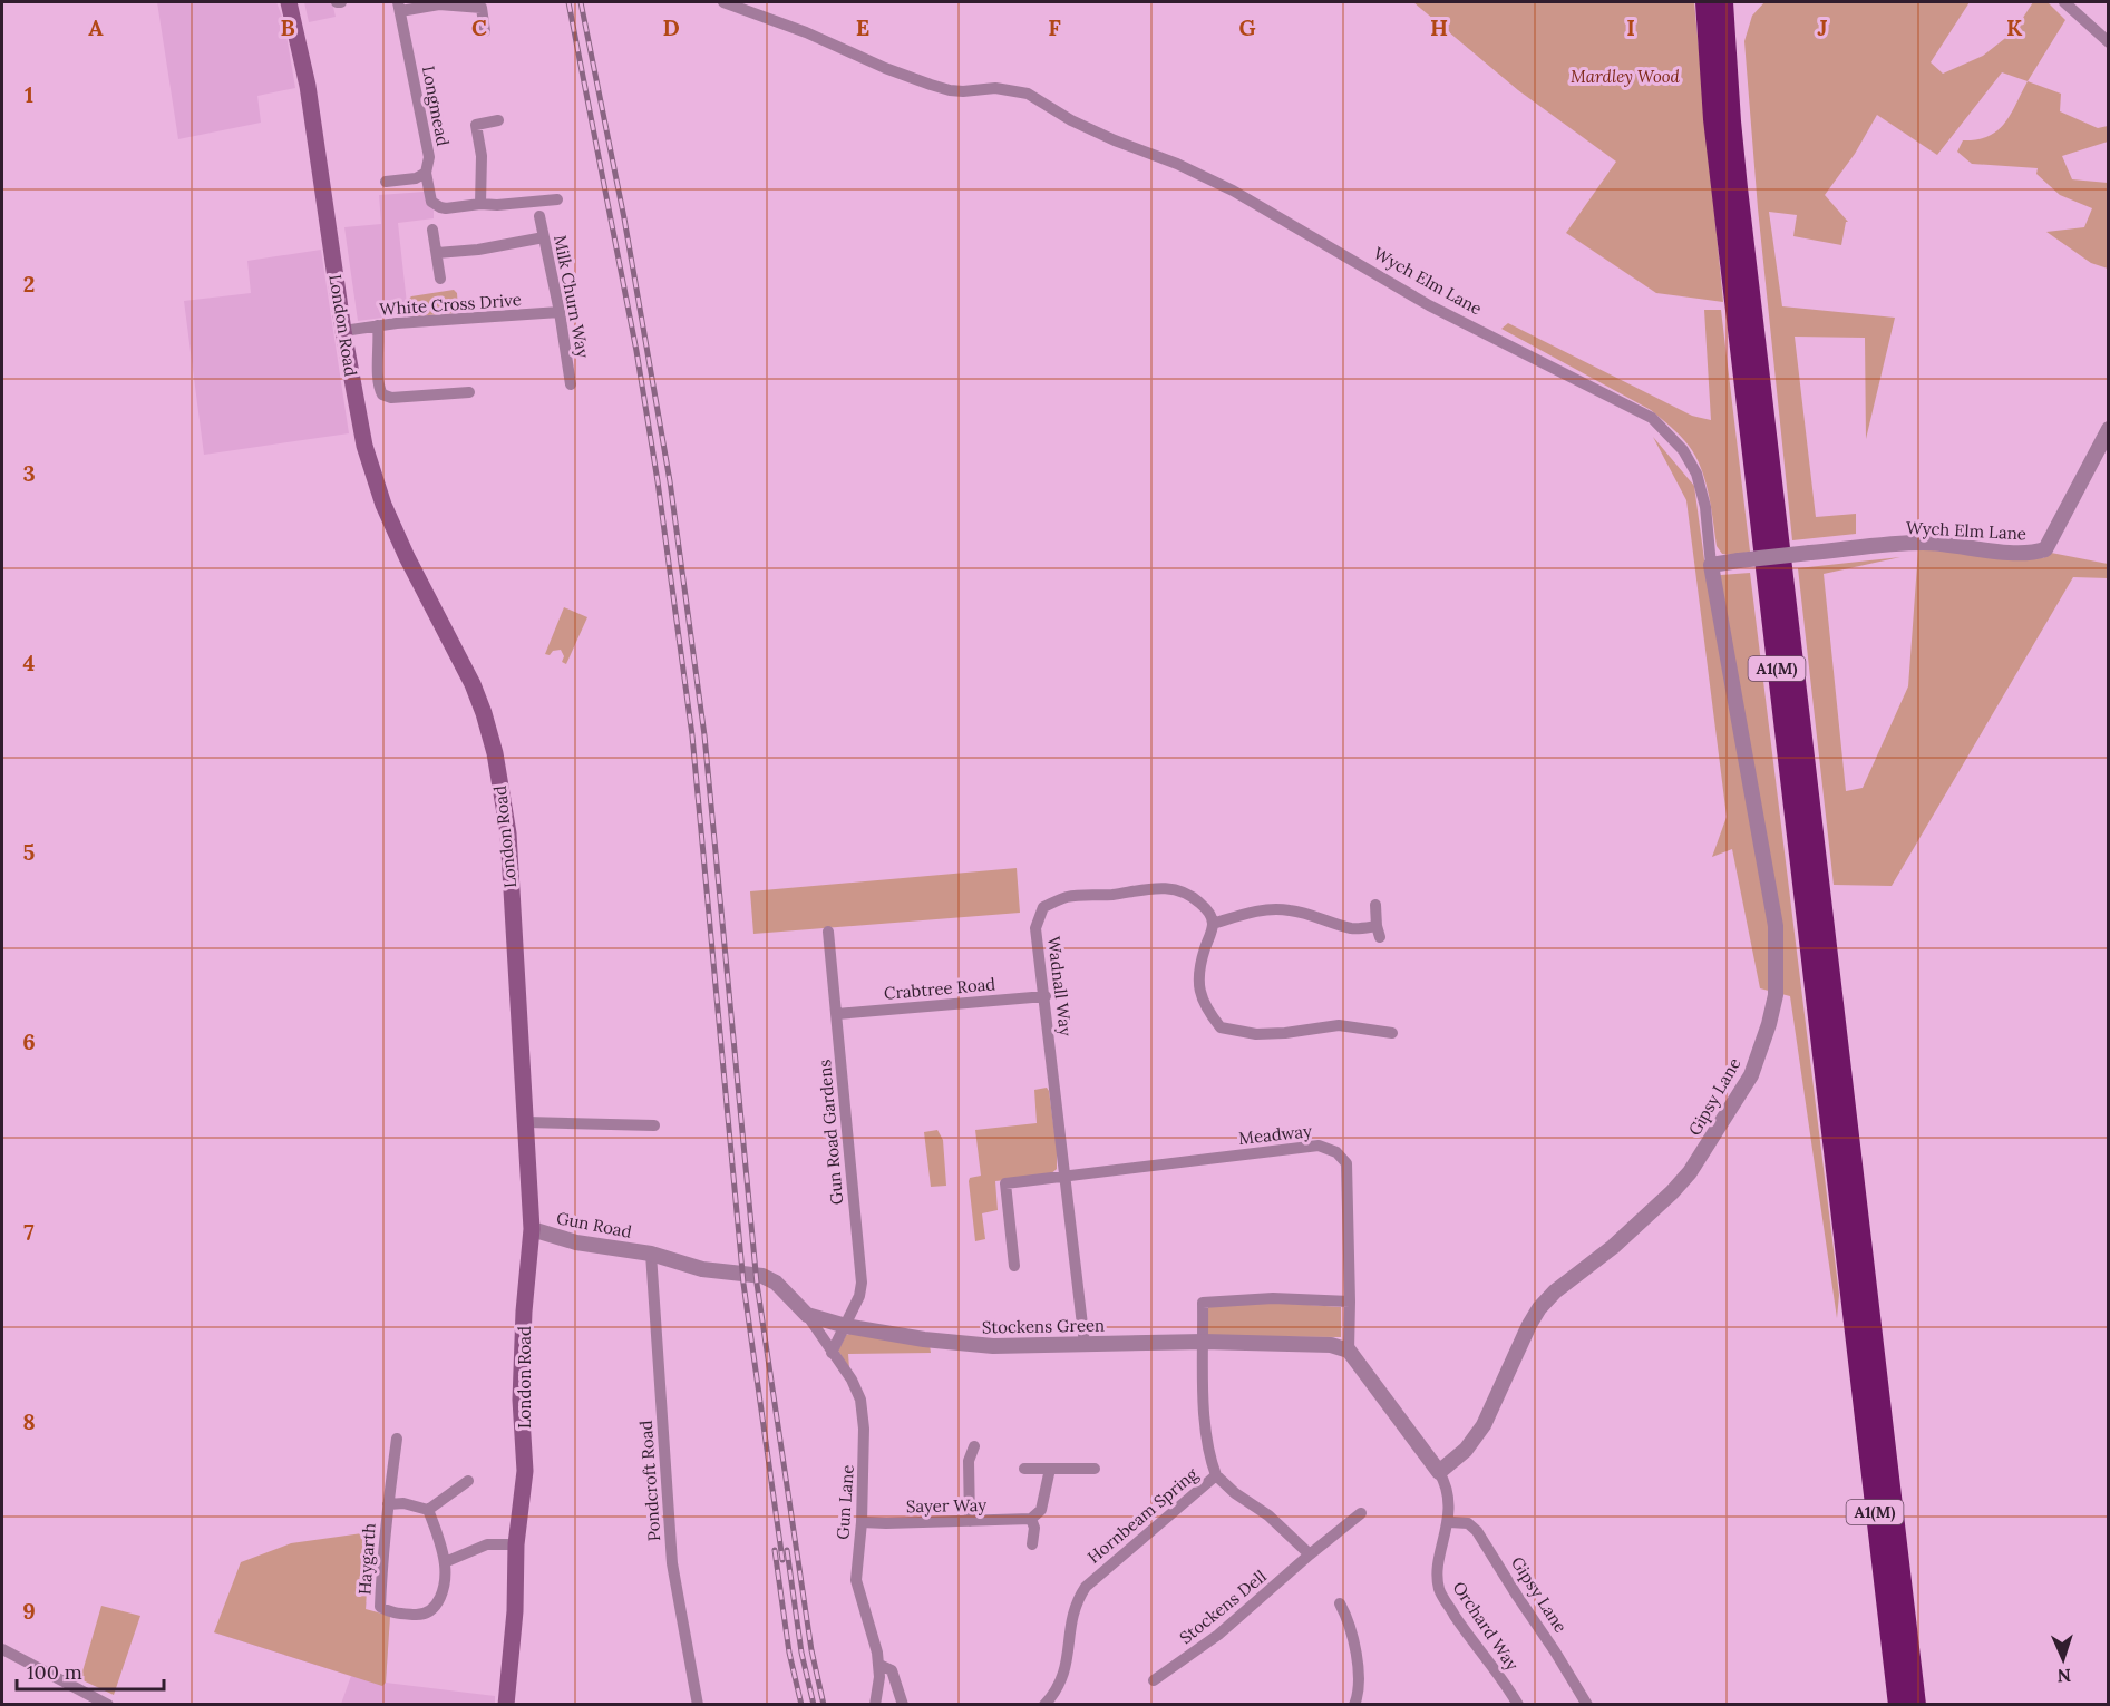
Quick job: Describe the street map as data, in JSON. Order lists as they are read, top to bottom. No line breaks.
{"streets":{"highway":["A1(M)"],"main road":["London Road"],"street":["Longmead","Wych Elm Lane","Milk Churn Way","White Cross Drive","Wadnall Way","Crabtree Road","Gipsy Lane","Gun Road Gardens","Meadway","Gun Road","Stockens Green","Pondcroft Road","Gun Lane","Sayer Way","Hornbeam Spring","Haygarth","Stockens Dell","Orchard Way"]},"crossings":[["Wych Elm Lane","Gipsy Lane"],["Milk Churn Way","White Cross Drive"],["White Cross Drive","London Road"],["London Road","Gun Road"],["Wadnall Way","Crabtree Road"],["Wadnall Way","Meadway"],["Wadnall Way","Stockens Green"],["Crabtree Road","Gun Road Gardens"],["Gipsy Lane","Orchard Way"],["Gun Road Gardens","Stockens Green"],["Gun Road Gardens","Gun Lane"],["Meadway","Stockens Green"],["Gun Road","Stockens Green"],["Gun Road","Pondcroft Road"],["Gun Road","Gun Lane"],["Stockens Green","Gun Lane"],["Stockens Green","Hornbeam Spring"],["Gun Lane","Sayer Way"]],"parks":["Mardley Wood"],"scale_bar":"100 m","north":"bottom","grid":{"columns":["A","B","C","D","E","F","G","H","I","J","K"],"rows":["1","2","3","4","5","6","7","8","9"]}}
